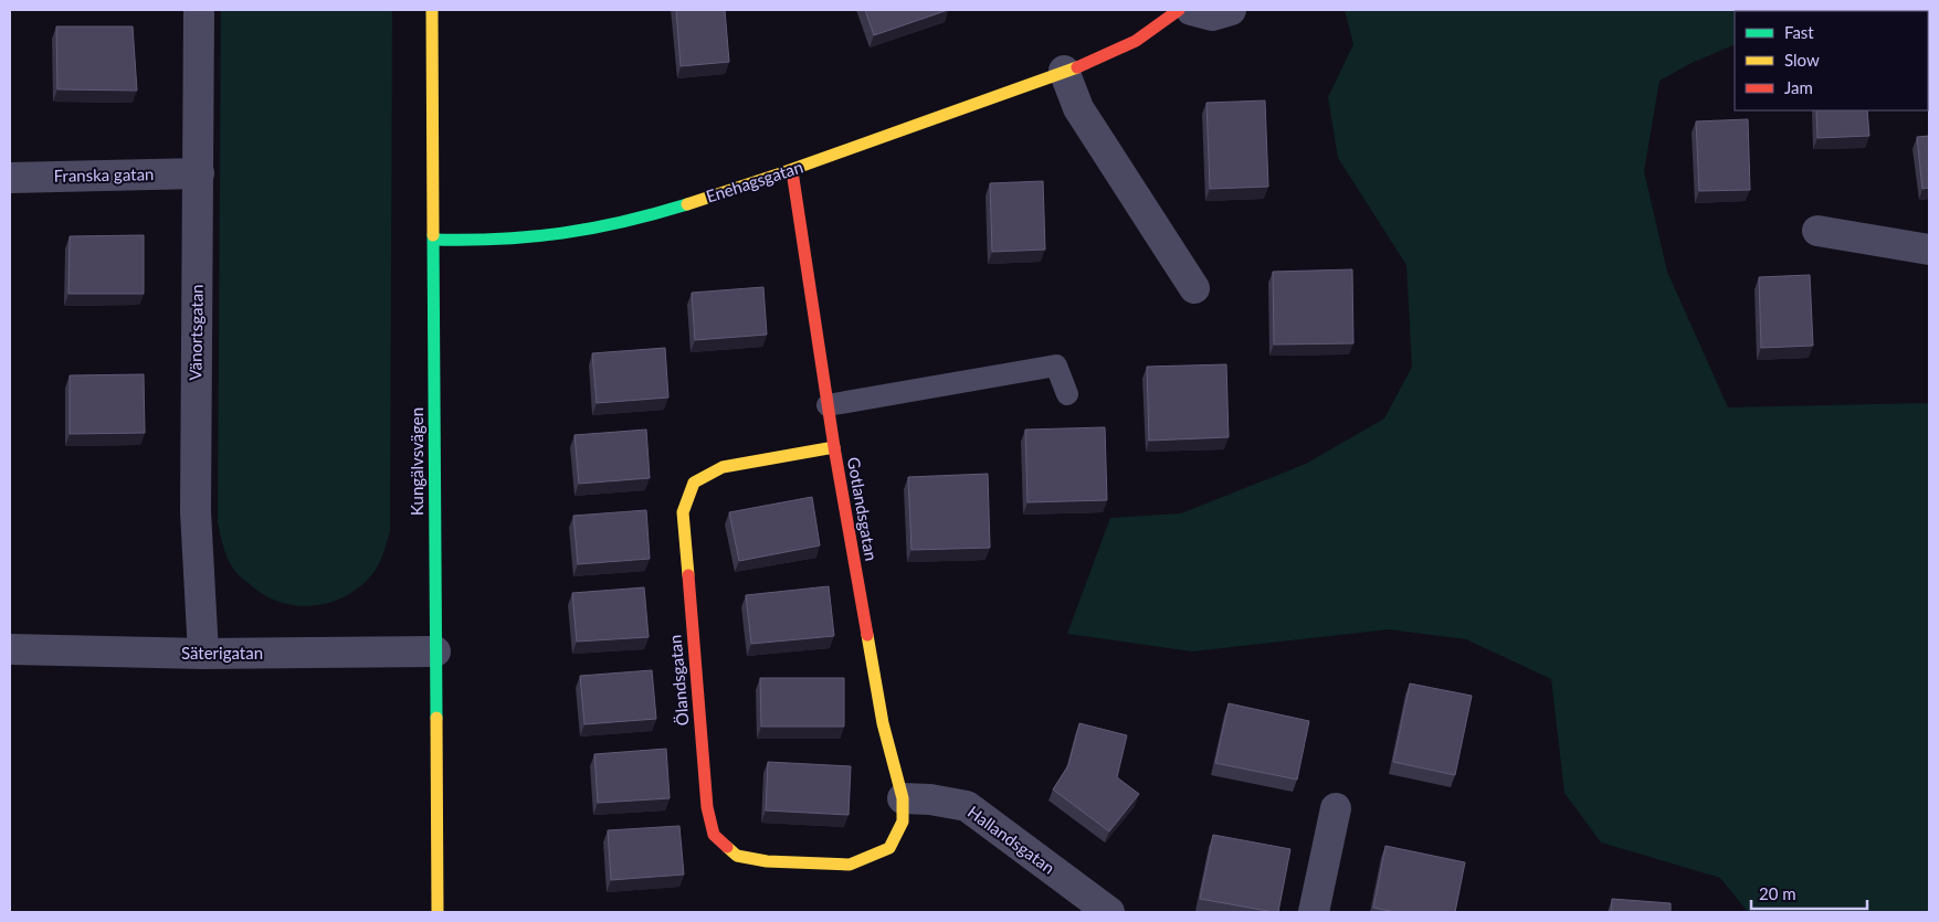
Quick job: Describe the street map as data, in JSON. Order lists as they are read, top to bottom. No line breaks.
{"streets":{"street":["Franska gatan","Enehagsgatan","Vänortsgatan","Kungälvsvägen","Gotlandsgatan","Säterigatan","Ölandsgatan","Hallandsgatan"]},"crossings":[["Franska gatan","Vänortsgatan"],["Enehagsgatan","Kungälvsvägen"],["Enehagsgatan","Gotlandsgatan"],["Vänortsgatan","Säterigatan"],["Kungälvsvägen","Säterigatan"],["Gotlandsgatan","Ölandsgatan"],["Gotlandsgatan","Hallandsgatan"]],"legend":["Fast","Slow","Jam"],"scale_bar":"20 m"}
